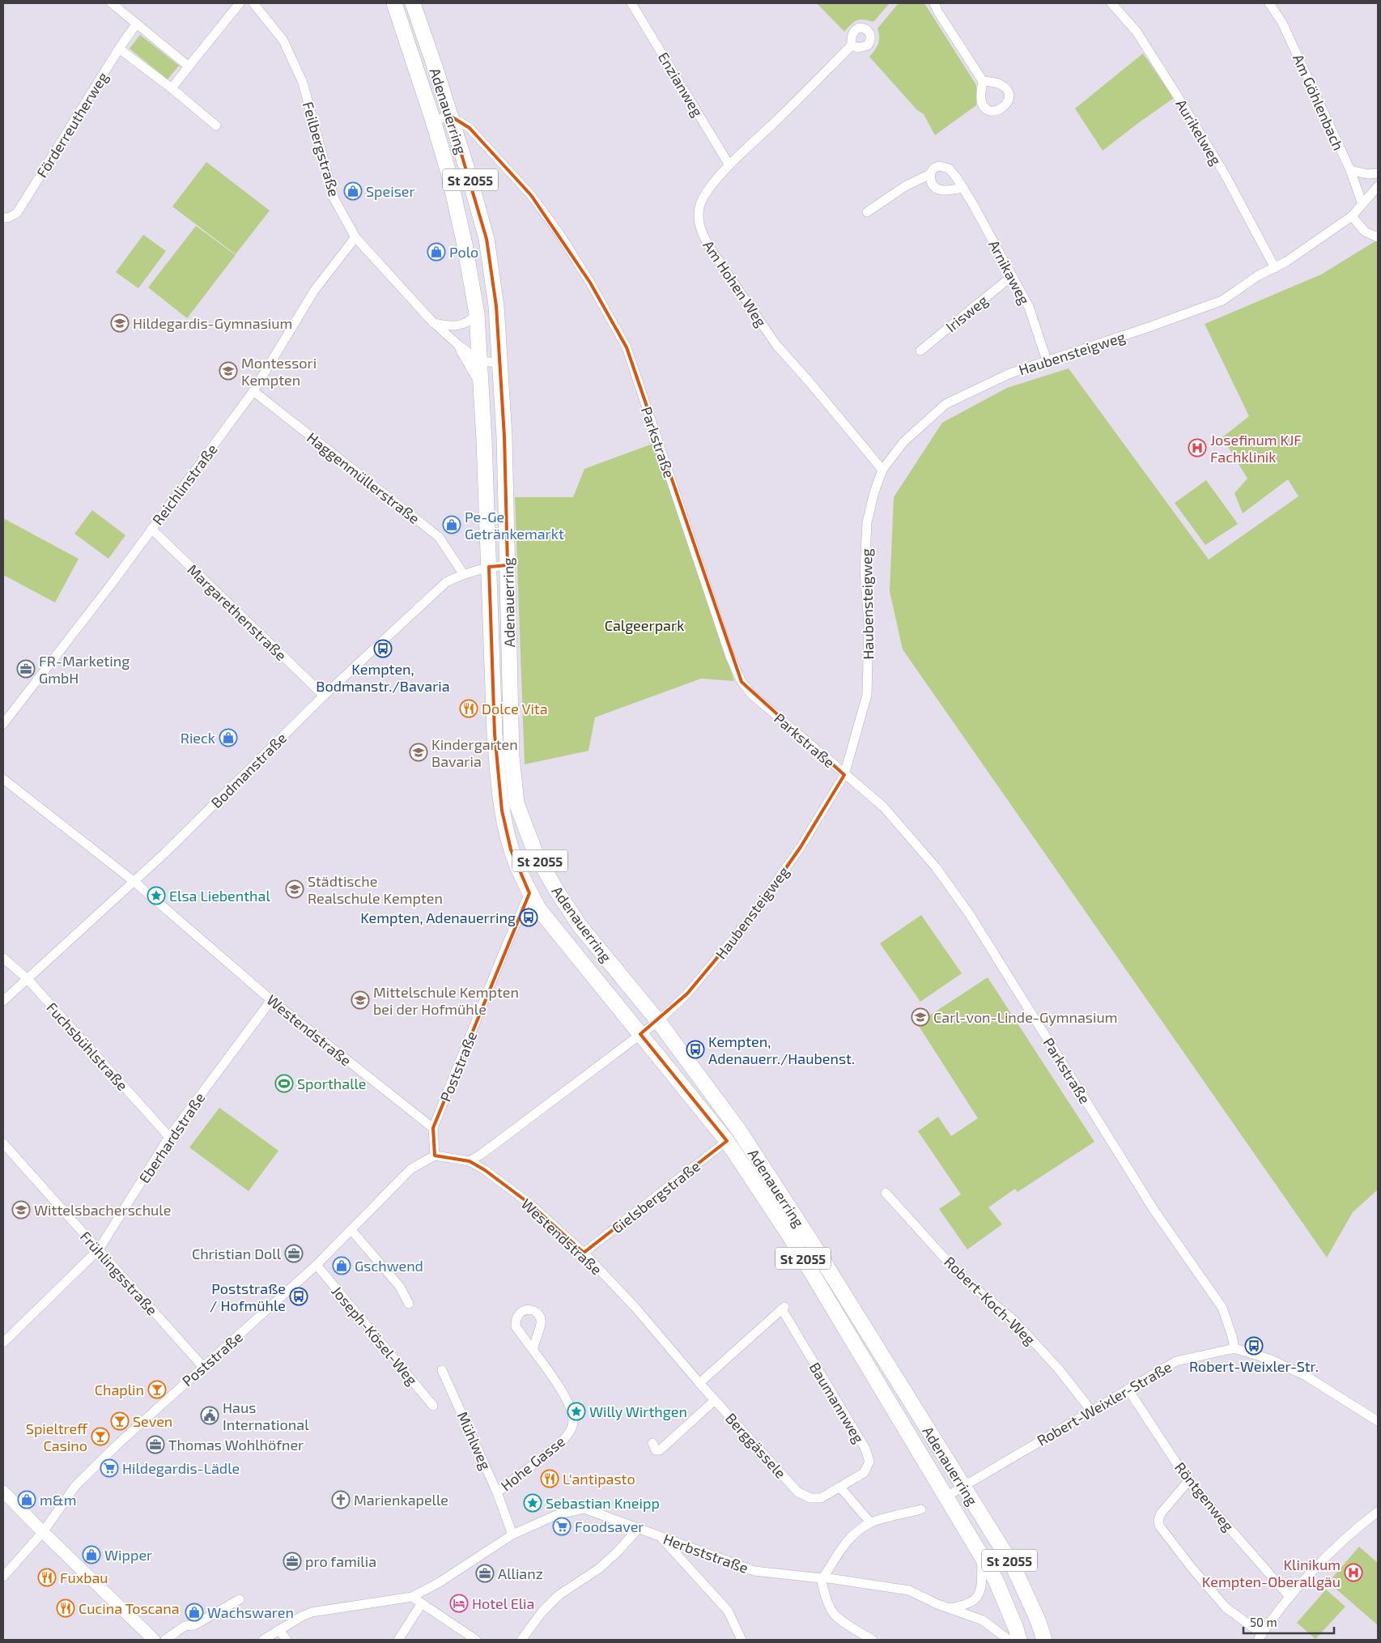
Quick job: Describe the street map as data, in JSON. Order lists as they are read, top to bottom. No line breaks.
{"streets":{"main road":["Adenauerring","St 2055"],"street":["Enzianweg","Am Göhlenbach","Förderreutherweg","Aurikelweg","Feilbergstraße","Arnikaweg","Am Hohen Weg","Irisweg","Haubensteigweg","Parkstraße","Haggenmüllerstraße","Reichlinstraße","Margarethenstraße","Bodmanstraße","Westendstraße","Fuchsbühlstraße","Poststraße","Eberhardstraße","Gielsbergstraße","Frühlingsstraße","Robert-Koch-Weg","Joseph-Kösel-Weg","Baumannweg","Robert-Weixler-Straße","Mühlweg","Berggässele","Hohe Gasse","Röntgenweg","Herbststraße"]},"crossings":[["Enzianweg","Am Hohen Weg"],["Am Göhlenbach","Haubensteigweg"],["Adenauerring","Feilbergstraße"],["Adenauerring","Haubensteigweg"],["Adenauerring","Parkstraße"],["Adenauerring","Bodmanstraße"],["Adenauerring","Poststraße"],["Adenauerring","Gielsbergstraße"],["Adenauerring","Robert-Weixler-Straße"],["Aurikelweg","Haubensteigweg"],["Feilbergstraße","Reichlinstraße"],["Arnikaweg","Irisweg"],["Arnikaweg","Haubensteigweg"],["Am Hohen Weg","Haubensteigweg"],["Haubensteigweg","Parkstraße"],["Haubensteigweg","Westendstraße"],["Parkstraße","Robert-Weixler-Straße"],["Haggenmüllerstraße","Reichlinstraße"],["Haggenmüllerstraße","Bodmanstraße"],["Reichlinstraße","Margarethenstraße"],["Margarethenstraße","Bodmanstraße"],["Bodmanstraße","Westendstraße"],["Bodmanstraße","Fuchsbühlstraße"],["Westendstraße","Poststraße"],["Westendstraße","Eberhardstraße"],["Westendstraße","Gielsbergstraße"],["Westendstraße","Baumannweg"],["Westendstraße","Berggässele"],["Fuchsbühlstraße","Eberhardstraße"],["Poststraße","Frühlingsstraße"],["Poststraße","Joseph-Kösel-Weg"],["Eberhardstraße","Frühlingsstraße"],["Robert-Koch-Weg","Robert-Weixler-Straße"],["Baumannweg","Berggässele"],["Robert-Weixler-Straße","Röntgenweg"],["Mühlweg","Hohe Gasse"],["Mühlweg","Herbststraße"]],"parks":["Calgeerpark"],"places":{"shop":["Speiser","Polo","Pe-Ge Getränkemarkt","Rieck","Gschwend","m&m","Wipper","Wachswaren"],"school or university":["Hildegardis-Gymnasium","Montessori Kempten","Kindergarten Bavaria","Städtische Realschule Kempten","Mittelschule Kempten bei der Hofmühle","Carl-von-Linde-Gymnasium","Wittelsbacherschule"],"hospital":["Josefinum KJF Fachklinik","Klinikum Kempten-Oberallgäu"],"bus stop":["Kempten, Bodmanstr./Bavaria","Kempten, Adenauerring","Kempten, Adenauerr./Haubenst.","Poststraße / Hofmühle","Robert-Weixler-Str."],"office":["FR-Marketing GmbH","Christian Doll","Thomas Wohlhöfner","pro familia","Allianz"],"restaurant":["Dolce Vita","L'antipasto","Fuxbau","Cucina Toscana"],"place":["Elsa Liebenthal","Willy Wirthgen","Sebastian Kneipp"],"sports":["Sporthalle"],"bar":["Chaplin","Seven","Spieltreff Casino"],"public building":["Haus International"],"supermarket":["Hildegardis-Lädle","Foodsaver"],"church":["Marienkapelle"],"hotel":["Hotel Elia"]},"scale_bar":"50 m"}
